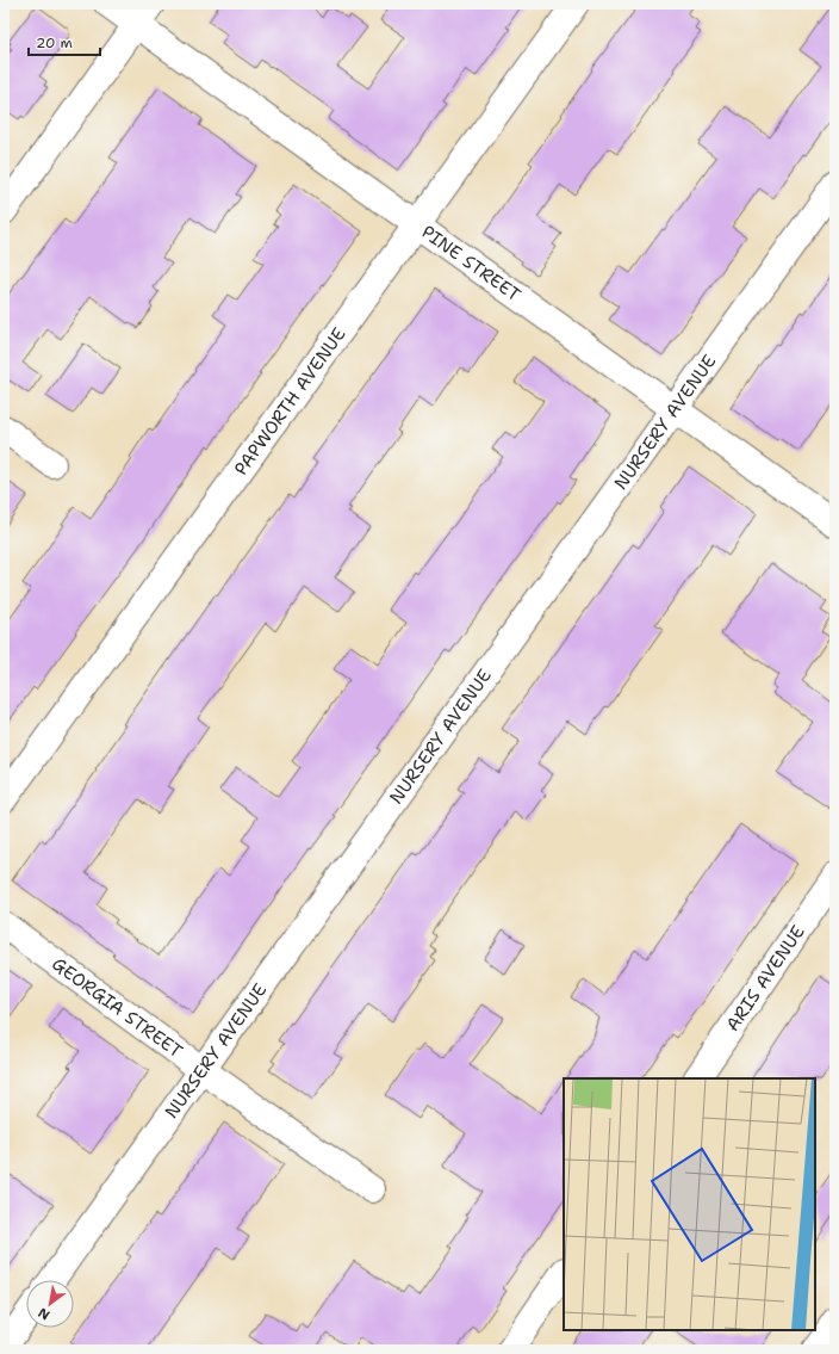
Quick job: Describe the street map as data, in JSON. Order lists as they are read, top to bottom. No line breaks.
{"streets":{"street":["PINE STREET","PAPWORTH AVENUE","NURSERY AVENUE","ARIS AVENUE","GEORGIA STREET"]},"crossings":[["PINE STREET","PAPWORTH AVENUE"],["PINE STREET","NURSERY AVENUE"],["NURSERY AVENUE","GEORGIA STREET"]],"scale_bar":"20 m","north":"bottom left"}
